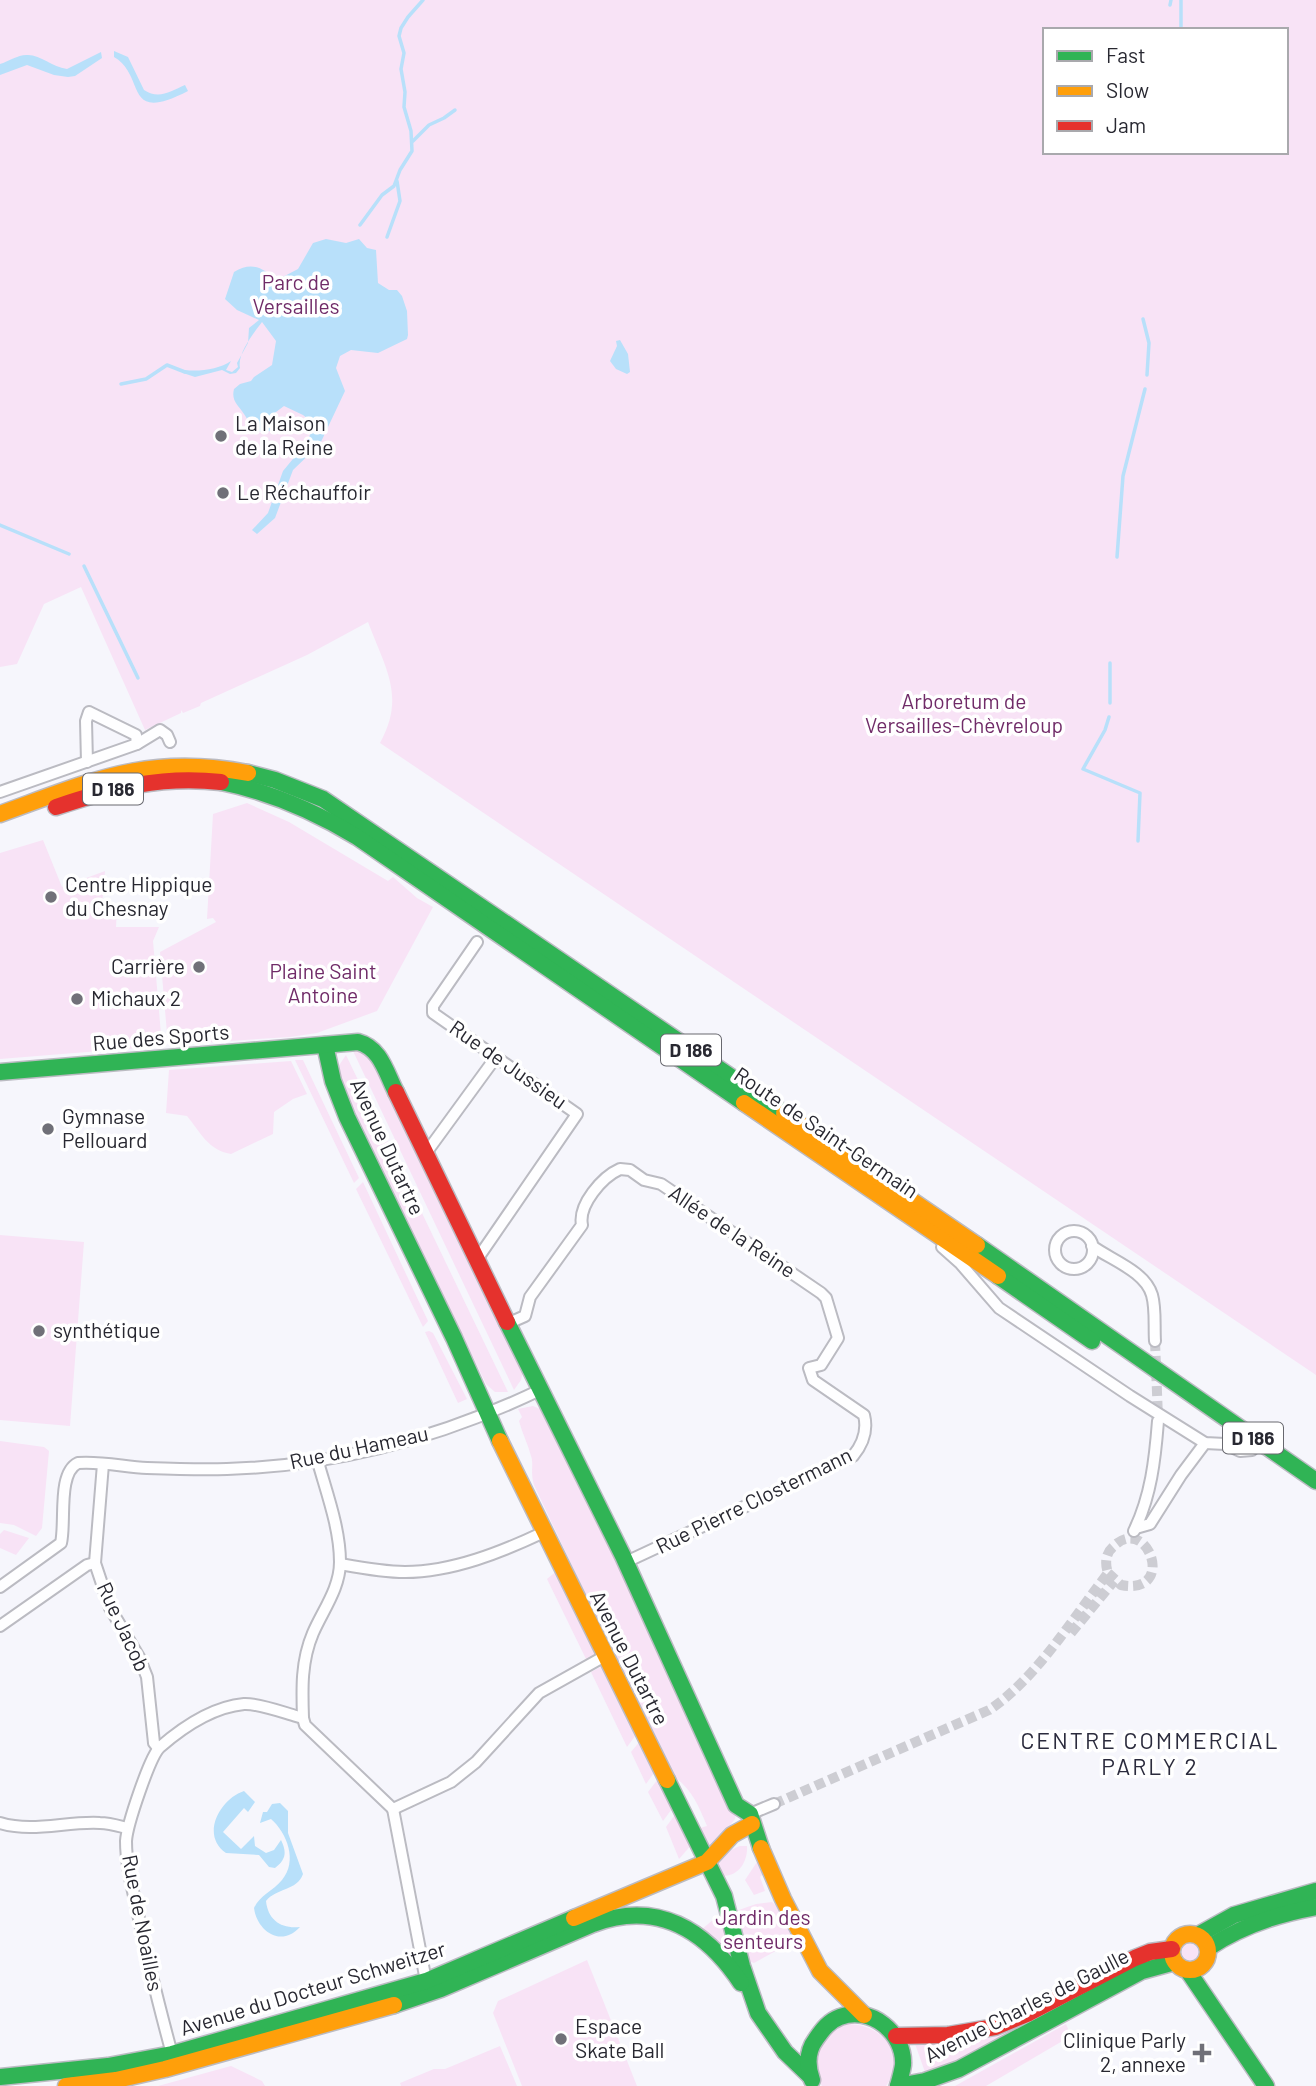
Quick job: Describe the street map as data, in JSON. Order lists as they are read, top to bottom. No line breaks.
{"streets":{"main road":["D 186","Rue des Sports","Route de Saint-Germain","Avenue Dutartre","Avenue du Docteur Schweitzer","Avenue Charles de Gaulle"],"street":["Rue de Jussieu","Allée de la Reine","Rue du Hameau","Rue Pierre Clostermann","Rue Jacob","Rue de Noailles"]},"crossings":[["Rue des Sports","Avenue Dutartre"],["Rue de Jussieu","Avenue Dutartre"],["Avenue Dutartre","Allée de la Reine"],["Avenue Dutartre","Rue du Hameau"],["Avenue Dutartre","Rue Pierre Clostermann"],["Avenue Dutartre","Avenue du Docteur Schweitzer"],["Avenue Dutartre","Avenue Charles de Gaulle"],["Allée de la Reine","Rue Pierre Clostermann"],["Rue du Hameau","Rue Jacob"],["Rue Jacob","Rue de Noailles"],["Rue de Noailles","Avenue du Docteur Schweitzer"]],"districts":["CENTRE COMMERCIAL PARLY 2"],"parks":["Parc de Versailles","Arboretum de Versailles-Chèvreloup","Plaine Saint Antoine","Jardin des senteurs"],"places":{"other":["La Maison de la Reine","Le Réchauffoir","Centre Hippique du Chesnay","Carrière","Michaux 2","Gymnase Pellouard","synthétique","Espace Skate Ball"],"health":["Clinique Parly 2, annexe"]},"legend":["Fast","Slow","Jam"]}
